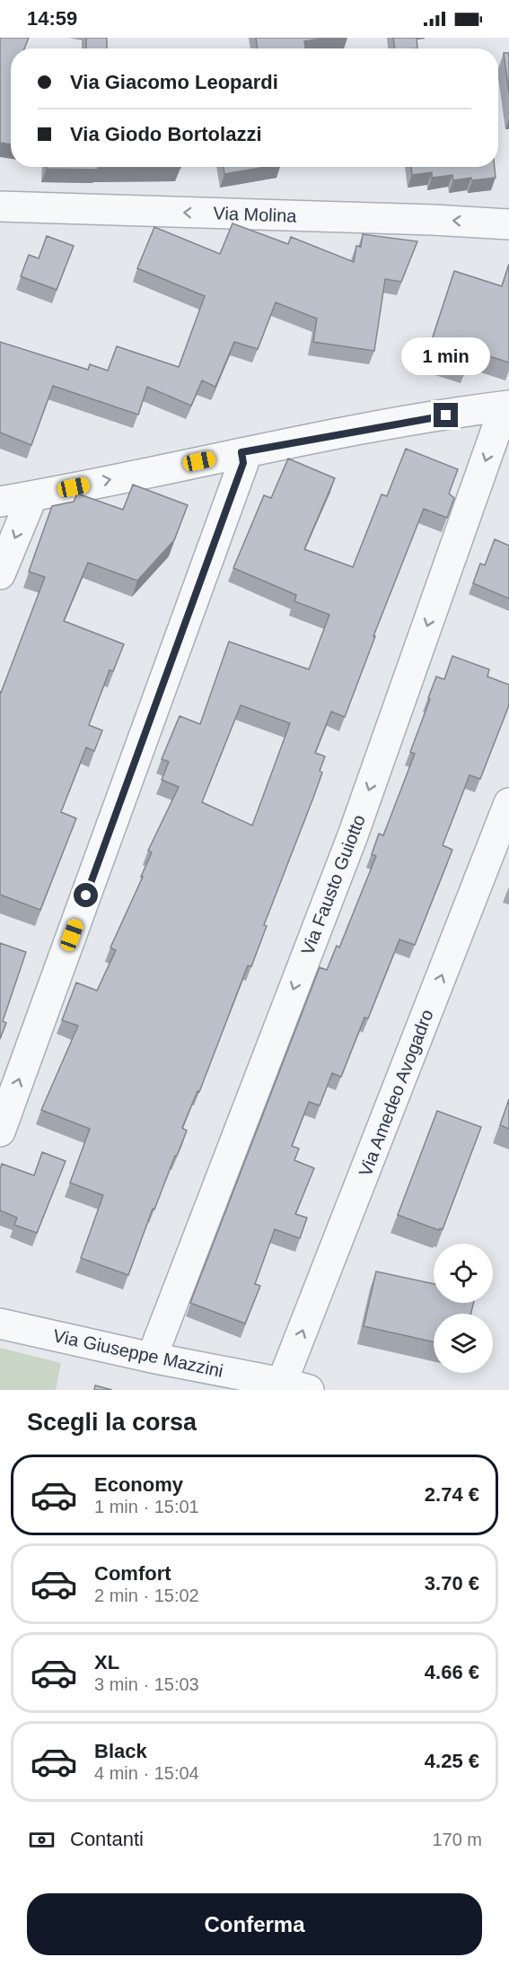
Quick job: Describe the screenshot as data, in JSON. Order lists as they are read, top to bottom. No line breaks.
{"streets":{"street":["Via Molina","Via Fausto Guiotto","Via Amedeo Avogadro","Via Giuseppe Mazzini"]},"crossings":[["Via Fausto Guiotto","Via Giuseppe Mazzini"],["Via Amedeo Avogadro","Via Giuseppe Mazzini"]],"one_way":["Via Amedeo Avogadro"],"page":{"status":"14:59","banner":["Via Giacomo Leopardi","Via Giodo Bortolazzi"],"bubble":"1 min","heading":"Scegli la corsa","list":[{"name":"Economy","note":"1 min · 15:01","value":"2.74 €"},{"name":"Comfort","note":"2 min · 15:02","value":"3.70 €"},{"name":"XL","note":"3 min · 15:03","value":"4.66 €"},{"name":"Black","note":"4 min · 15:04","value":"4.25 €"}],"pay":["Contanti","170 m"],"buttons":"Conferma"}}
